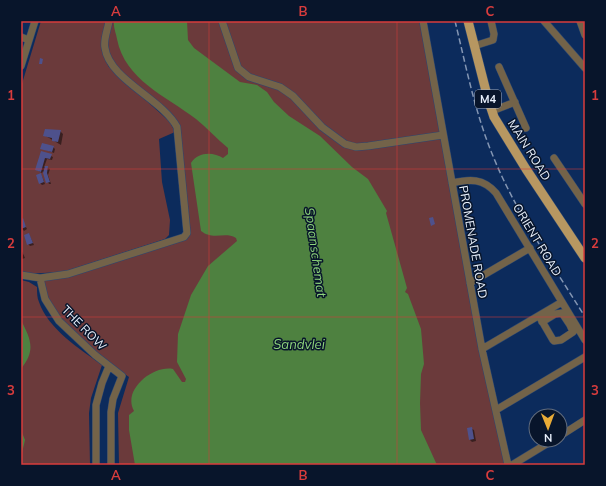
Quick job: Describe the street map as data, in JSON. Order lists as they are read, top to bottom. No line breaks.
{"streets":{"main road":["M4","MAIN ROAD"],"street":["ORIENT ROAD","PROMENADE ROAD","THE ROW"]},"crossings":[["ORIENT ROAD","PROMENADE ROAD"]],"water":["Spaanschemat","Sandvlei"],"north":"bottom","grid":{"columns":["A","B","C"],"rows":["1","2","3"]}}
